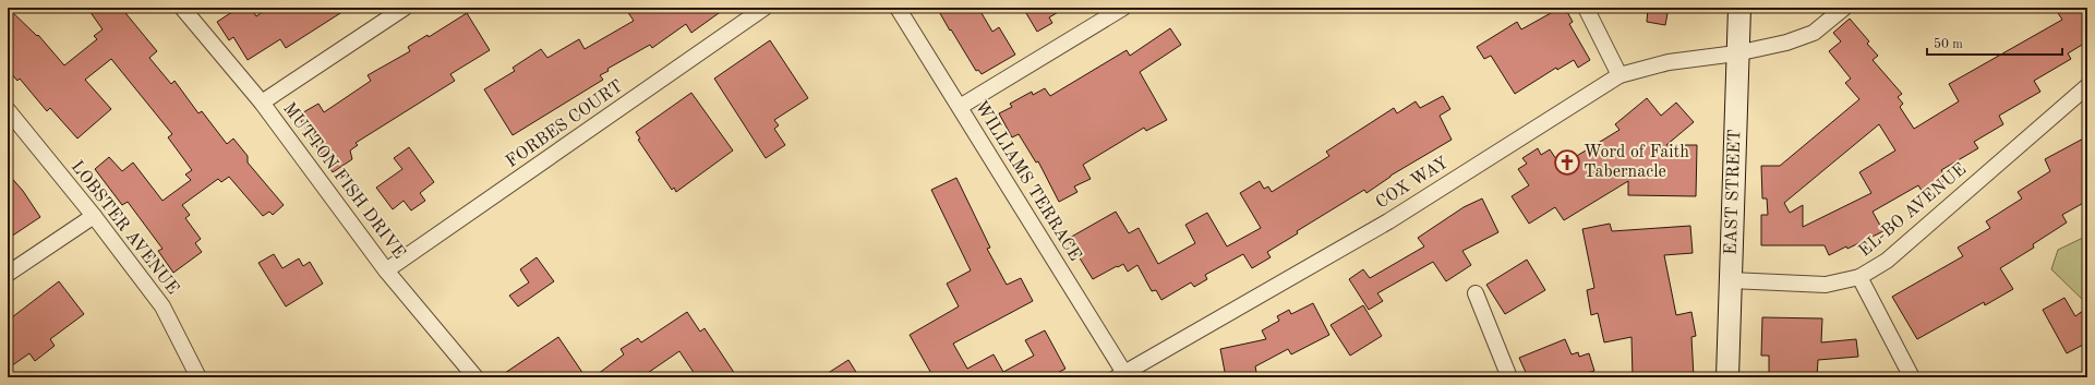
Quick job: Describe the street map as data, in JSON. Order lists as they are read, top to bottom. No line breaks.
{"streets":{"main road":["EAST STREET"],"street":["FORBES COURT","MUTTON FISH DRIVE","WILLIAMS TERRACE","COX WAY","EL-BO AVENUE","LOBSTER AVENUE"]},"crossings":[["FORBES COURT","MUTTON FISH DRIVE"],["WILLIAMS TERRACE","COX WAY"],["COX WAY","EAST STREET"],["EAST STREET","EL-BO AVENUE"]],"places":{"church":["Word of Faith Tabernacle"]},"scale_bar":"50 m"}
